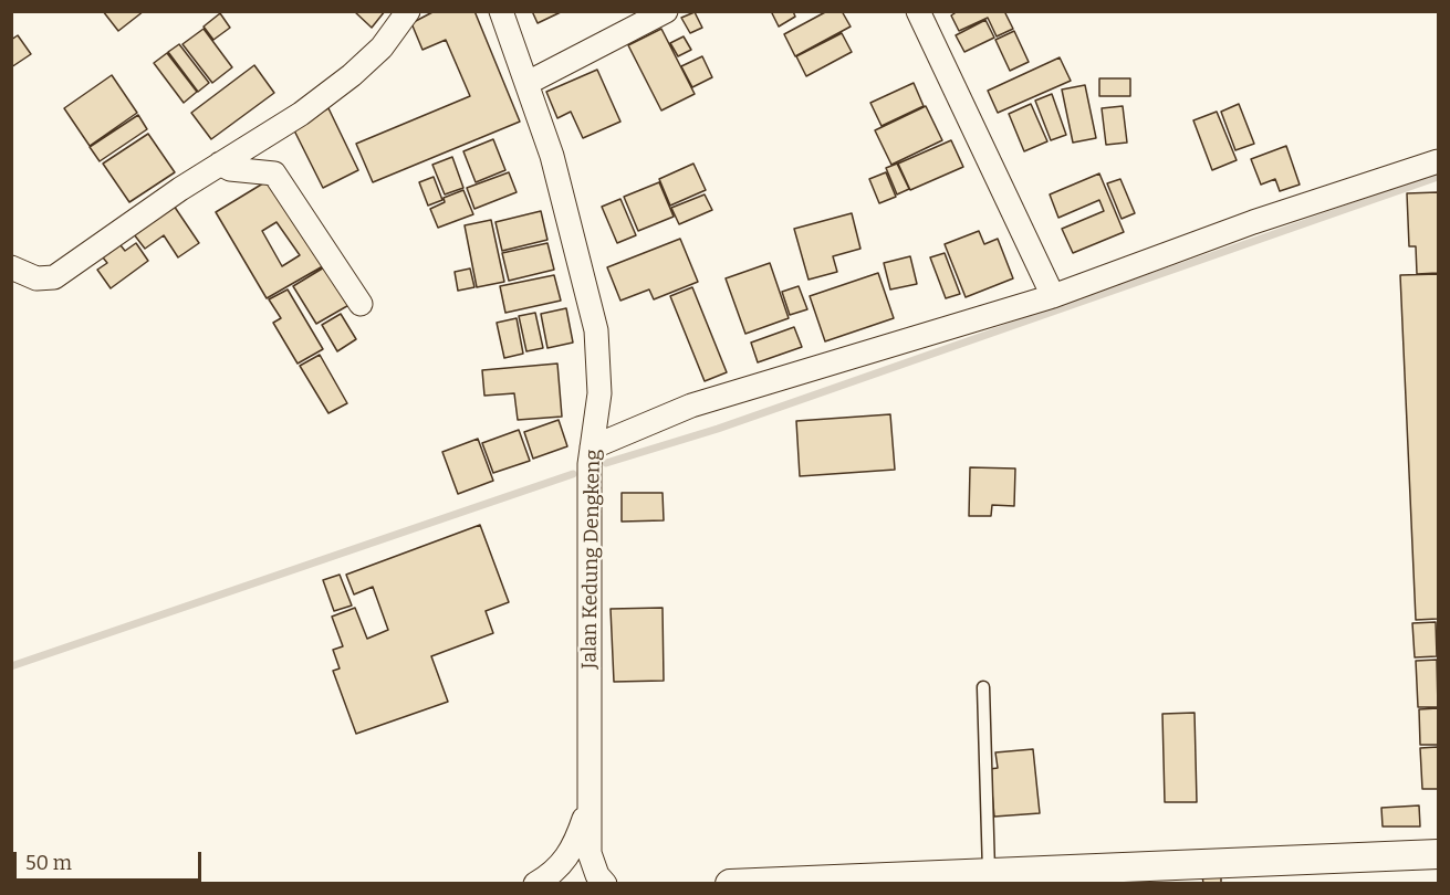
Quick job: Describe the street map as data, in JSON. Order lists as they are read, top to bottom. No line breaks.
{"streets":{"street":["Jalan Kedung Dengkeng"]},"scale_bar":"50 m"}
